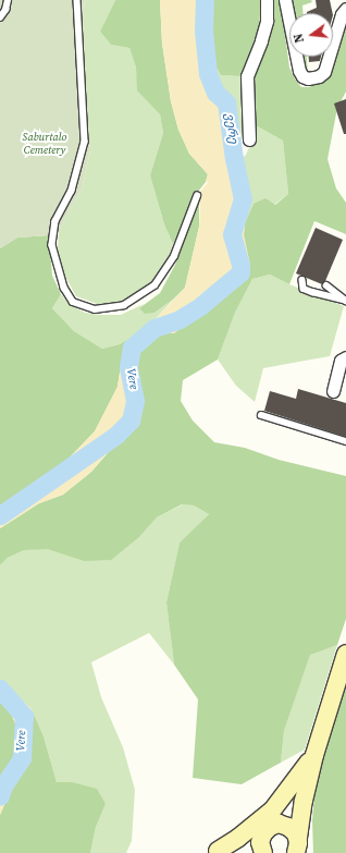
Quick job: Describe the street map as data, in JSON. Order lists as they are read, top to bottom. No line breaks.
{"water":["ვერე","Vere"],"parks":["Saburtalo Cemetery"],"north":"left"}
